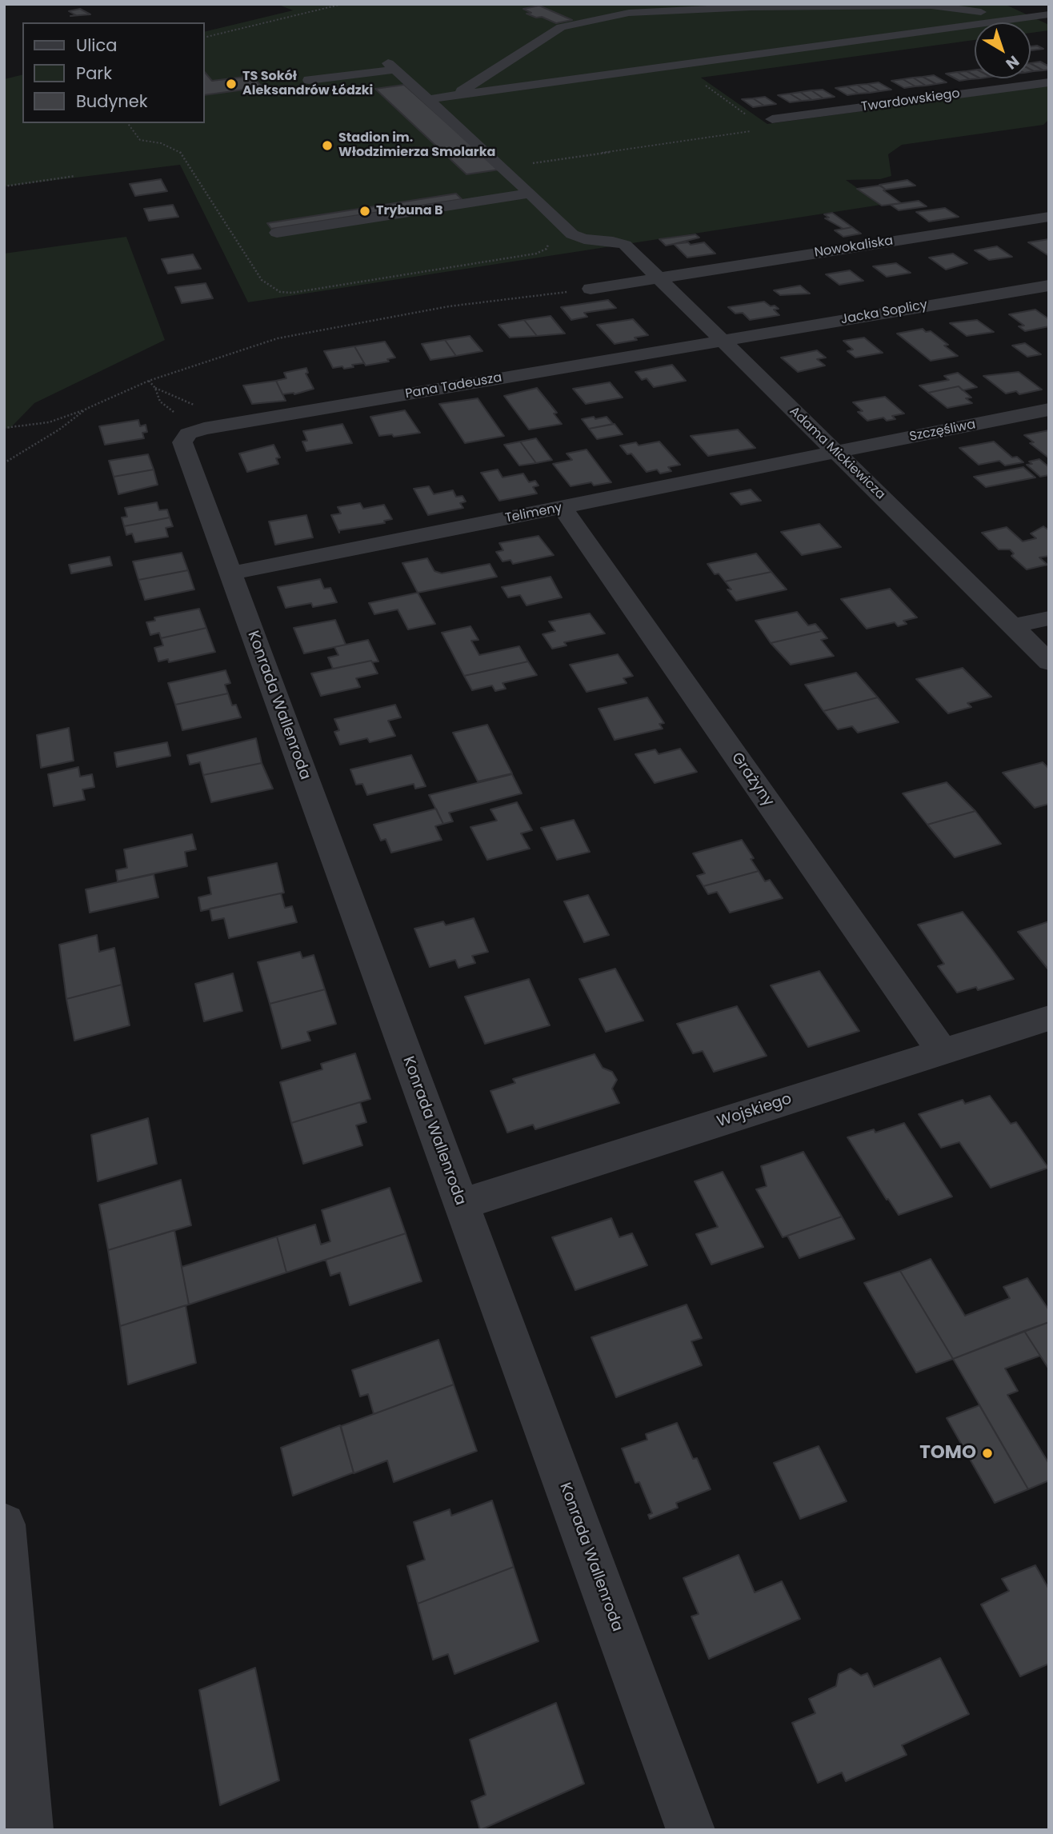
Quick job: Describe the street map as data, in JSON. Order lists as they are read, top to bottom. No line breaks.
{"streets":{"street":["Twardowskiego","Nowokaliska","Jacka Soplicy","Pana Tadeusza","Szczęśliwa","Adama Mickiewicza","Telimeny","Konrada Wallenroda","Grażyny","Wojskiego"]},"crossings":[["Nowokaliska","Adama Mickiewicza"],["Jacka Soplicy","Pana Tadeusza"],["Jacka Soplicy","Adama Mickiewicza"],["Pana Tadeusza","Adama Mickiewicza"],["Pana Tadeusza","Konrada Wallenroda"],["Szczęśliwa","Adama Mickiewicza"],["Szczęśliwa","Telimeny"],["Adama Mickiewicza","Telimeny"],["Telimeny","Konrada Wallenroda"],["Telimeny","Grażyny"],["Konrada Wallenroda","Wojskiego"],["Grażyny","Wojskiego"]],"places":["TS Sokół Aleksandrów Łódzki","Stadion im. Włodzimierza Smolarka","Trybuna B","TOMO"],"legend":["Ulica","Park","Budynek"],"north":"bottom right"}
